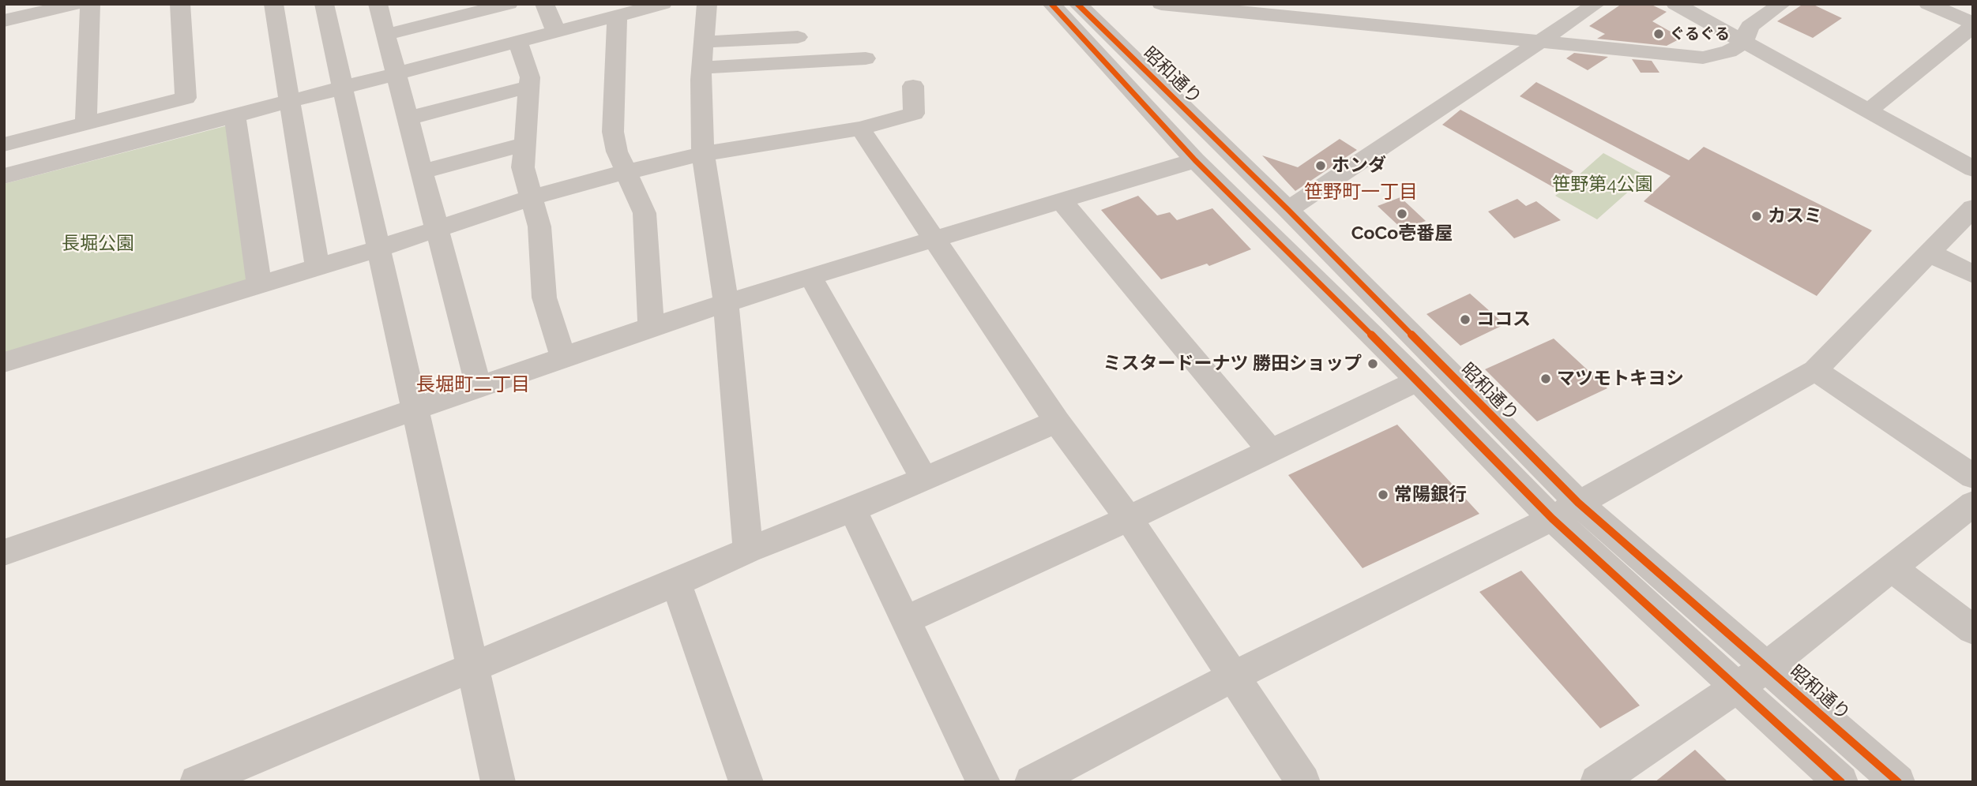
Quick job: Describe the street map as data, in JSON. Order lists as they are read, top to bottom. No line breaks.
{"streets":{"street":["昭和通り"]},"districts":["笹野町一丁目","長堀町二丁目"],"parks":["笹野第4公園","長堀公園"],"places":["ぐるぐる","ホンダ","CoCo壱番屋","カスミ","ココス","ミスタードーナツ 勝田ショップ","マツモトキヨシ","常陽銀行"]}
